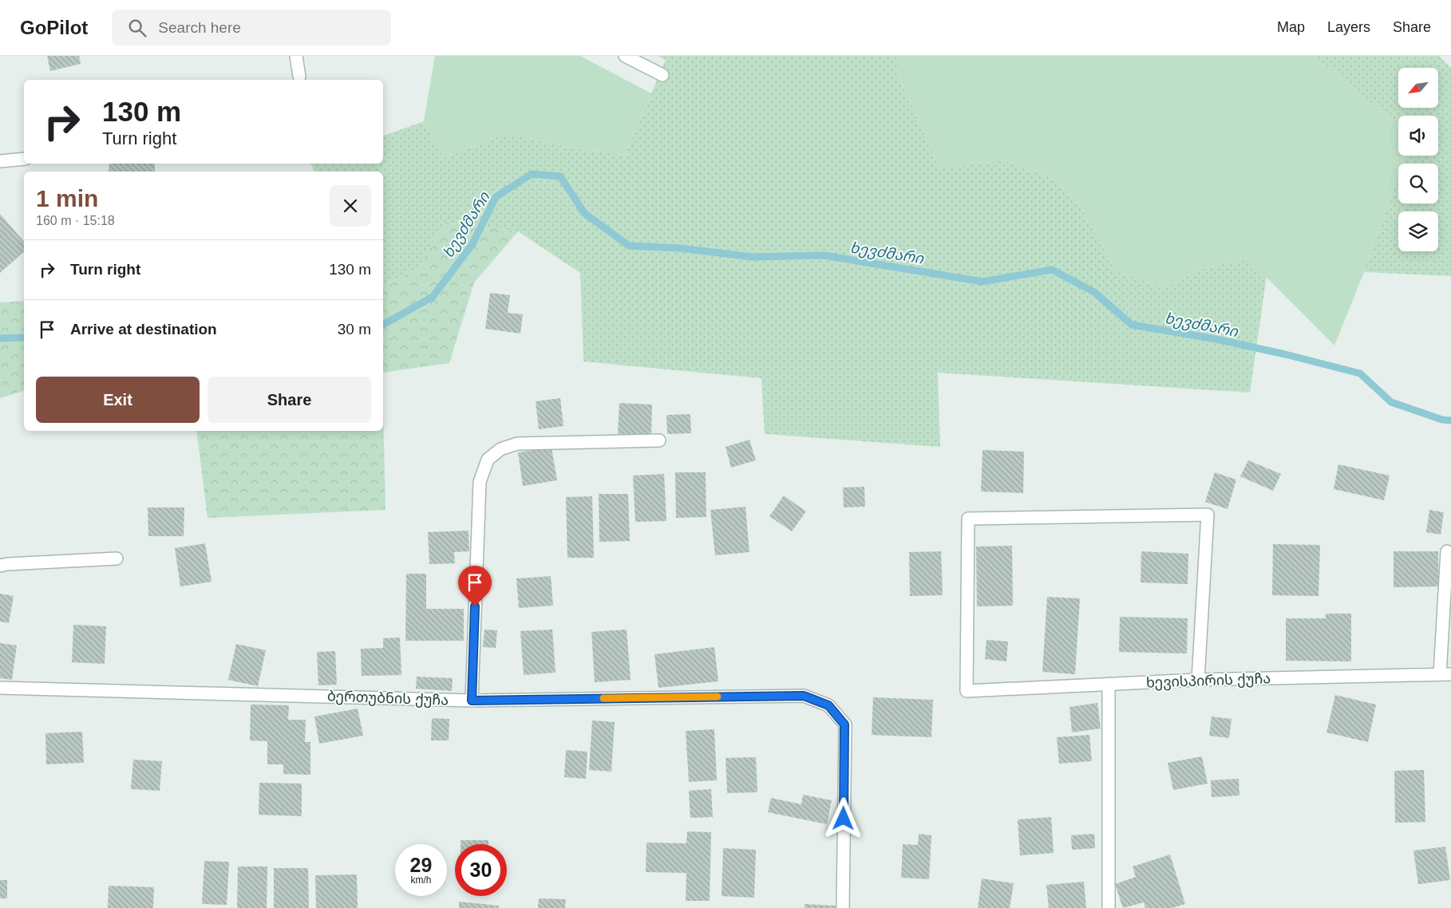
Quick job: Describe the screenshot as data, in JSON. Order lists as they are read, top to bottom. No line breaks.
{"streets":{"street":["ხევისპირის ქუჩა","ბერთუბნის ქუჩა"]},"water":["ხევძმარი"],"north":"bottom left","page":{"header":"GoPilot","search":"Search here","nav":["Map","Layers","Share"],"turn":["130 m","Turn right"],"heading":["1 min","160 m · 15:18"],"list":[{"name":"Turn right","value":"130 m"},{"name":"Arrive at destination","value":"30 m"}],"buttons":["Exit","Share"],"speed":"29 km/h","limit":"30"}}
